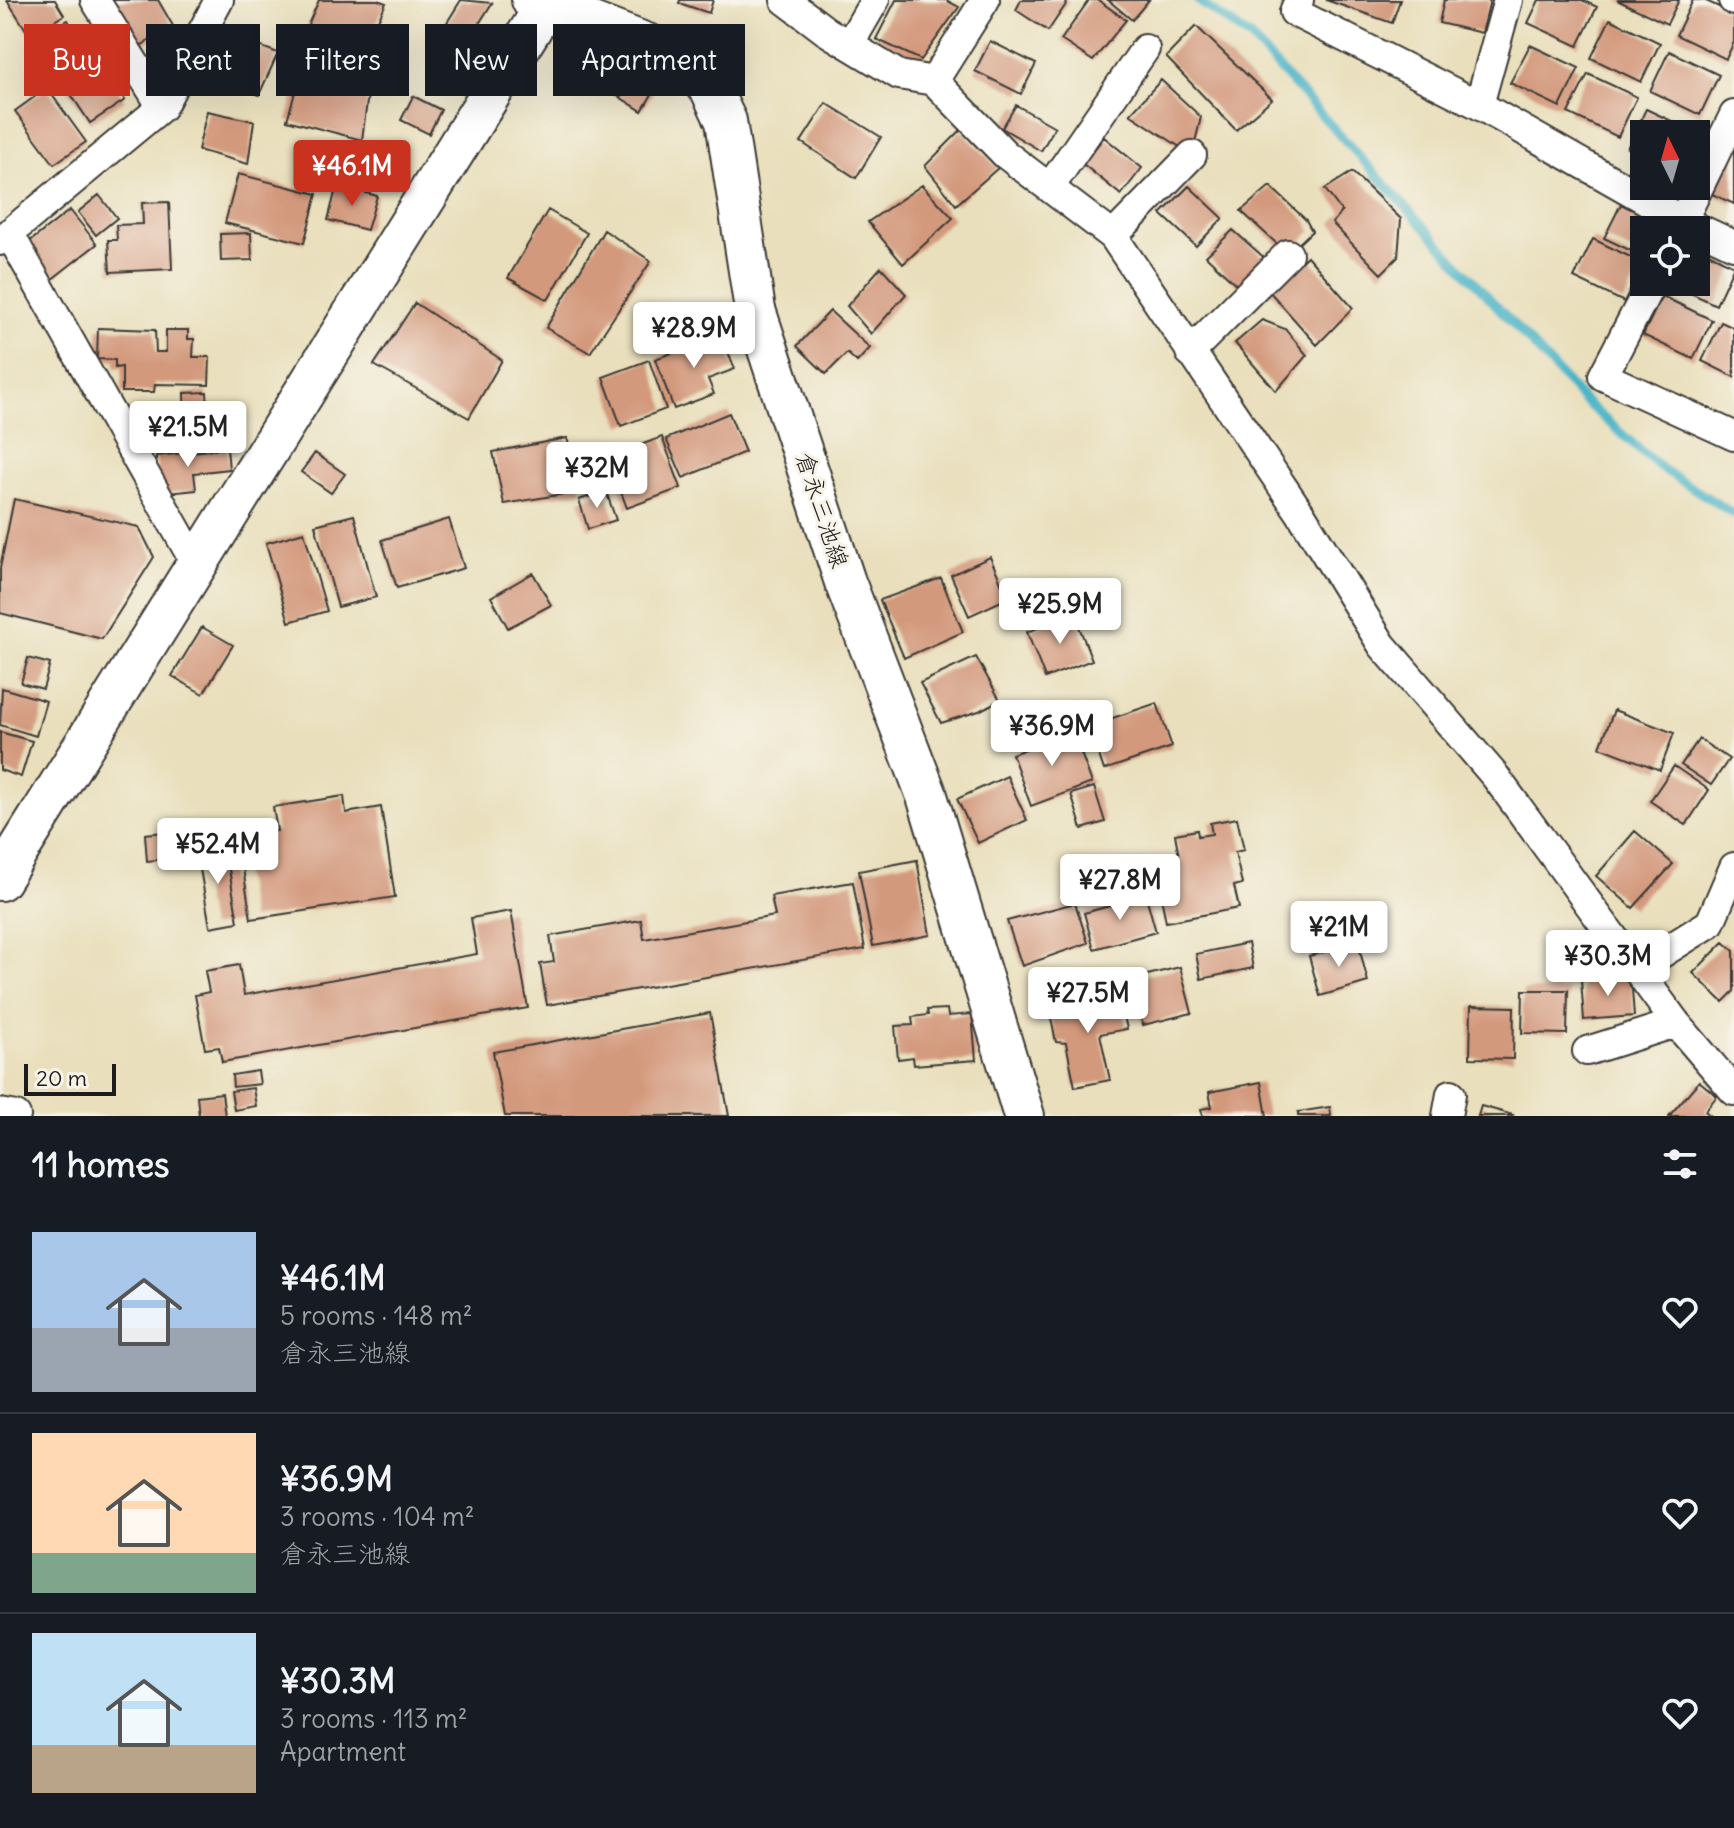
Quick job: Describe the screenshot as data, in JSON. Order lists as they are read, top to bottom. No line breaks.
{"streets":{"main road":["倉永三池線"]},"scale_bar":"20 m","north":"top","page":{"chip":["Buy","Rent","Filters","New","Apartment"],"price":["¥46.1M","¥28.9M","¥21.5M","¥32M","¥25.9M","¥36.9M","¥52.4M","¥27.8M","¥21M","¥30.3M","¥27.5M"],"scale":"20 m","heading":"11 homes","list":[{"name":"¥46.1M","note":"5 rooms · 148 m² · 倉永三池線"},{"name":"¥36.9M","note":"3 rooms · 104 m² · 倉永三池線"},{"name":"¥30.3M","note":"3 rooms · 113 m² · Apartment"}]}}
